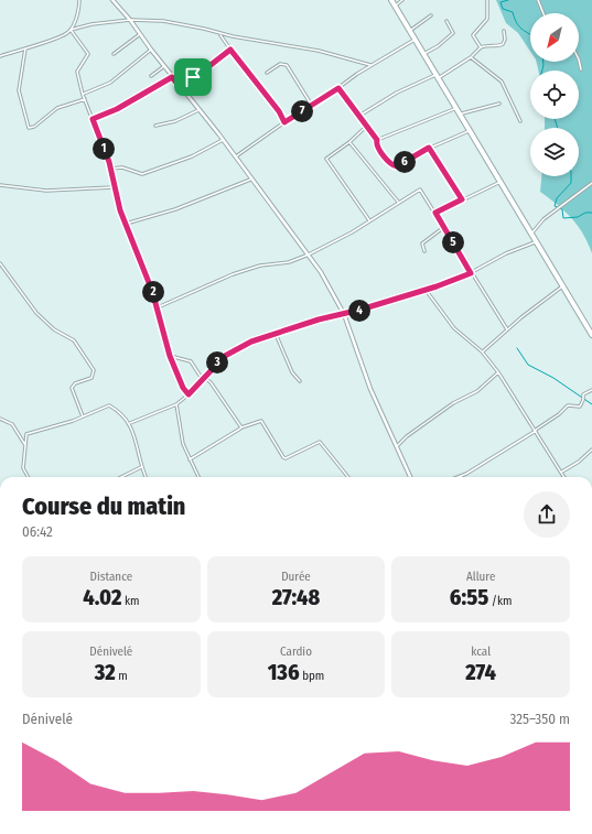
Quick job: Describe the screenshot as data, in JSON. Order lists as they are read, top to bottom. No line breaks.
{"north":"bottom left","page":{"pins":["7","1","6","5","2","4","3"],"heading":["Course du matin","06:42"],"stats":[["Distance","4.02 km"],["Durée","27:48"],["Allure","6:55 /km"],["Dénivelé","32 m"],["Cardio","136 bpm"],["kcal","274"]],"chart":["Dénivelé","325–350 m"]}}
